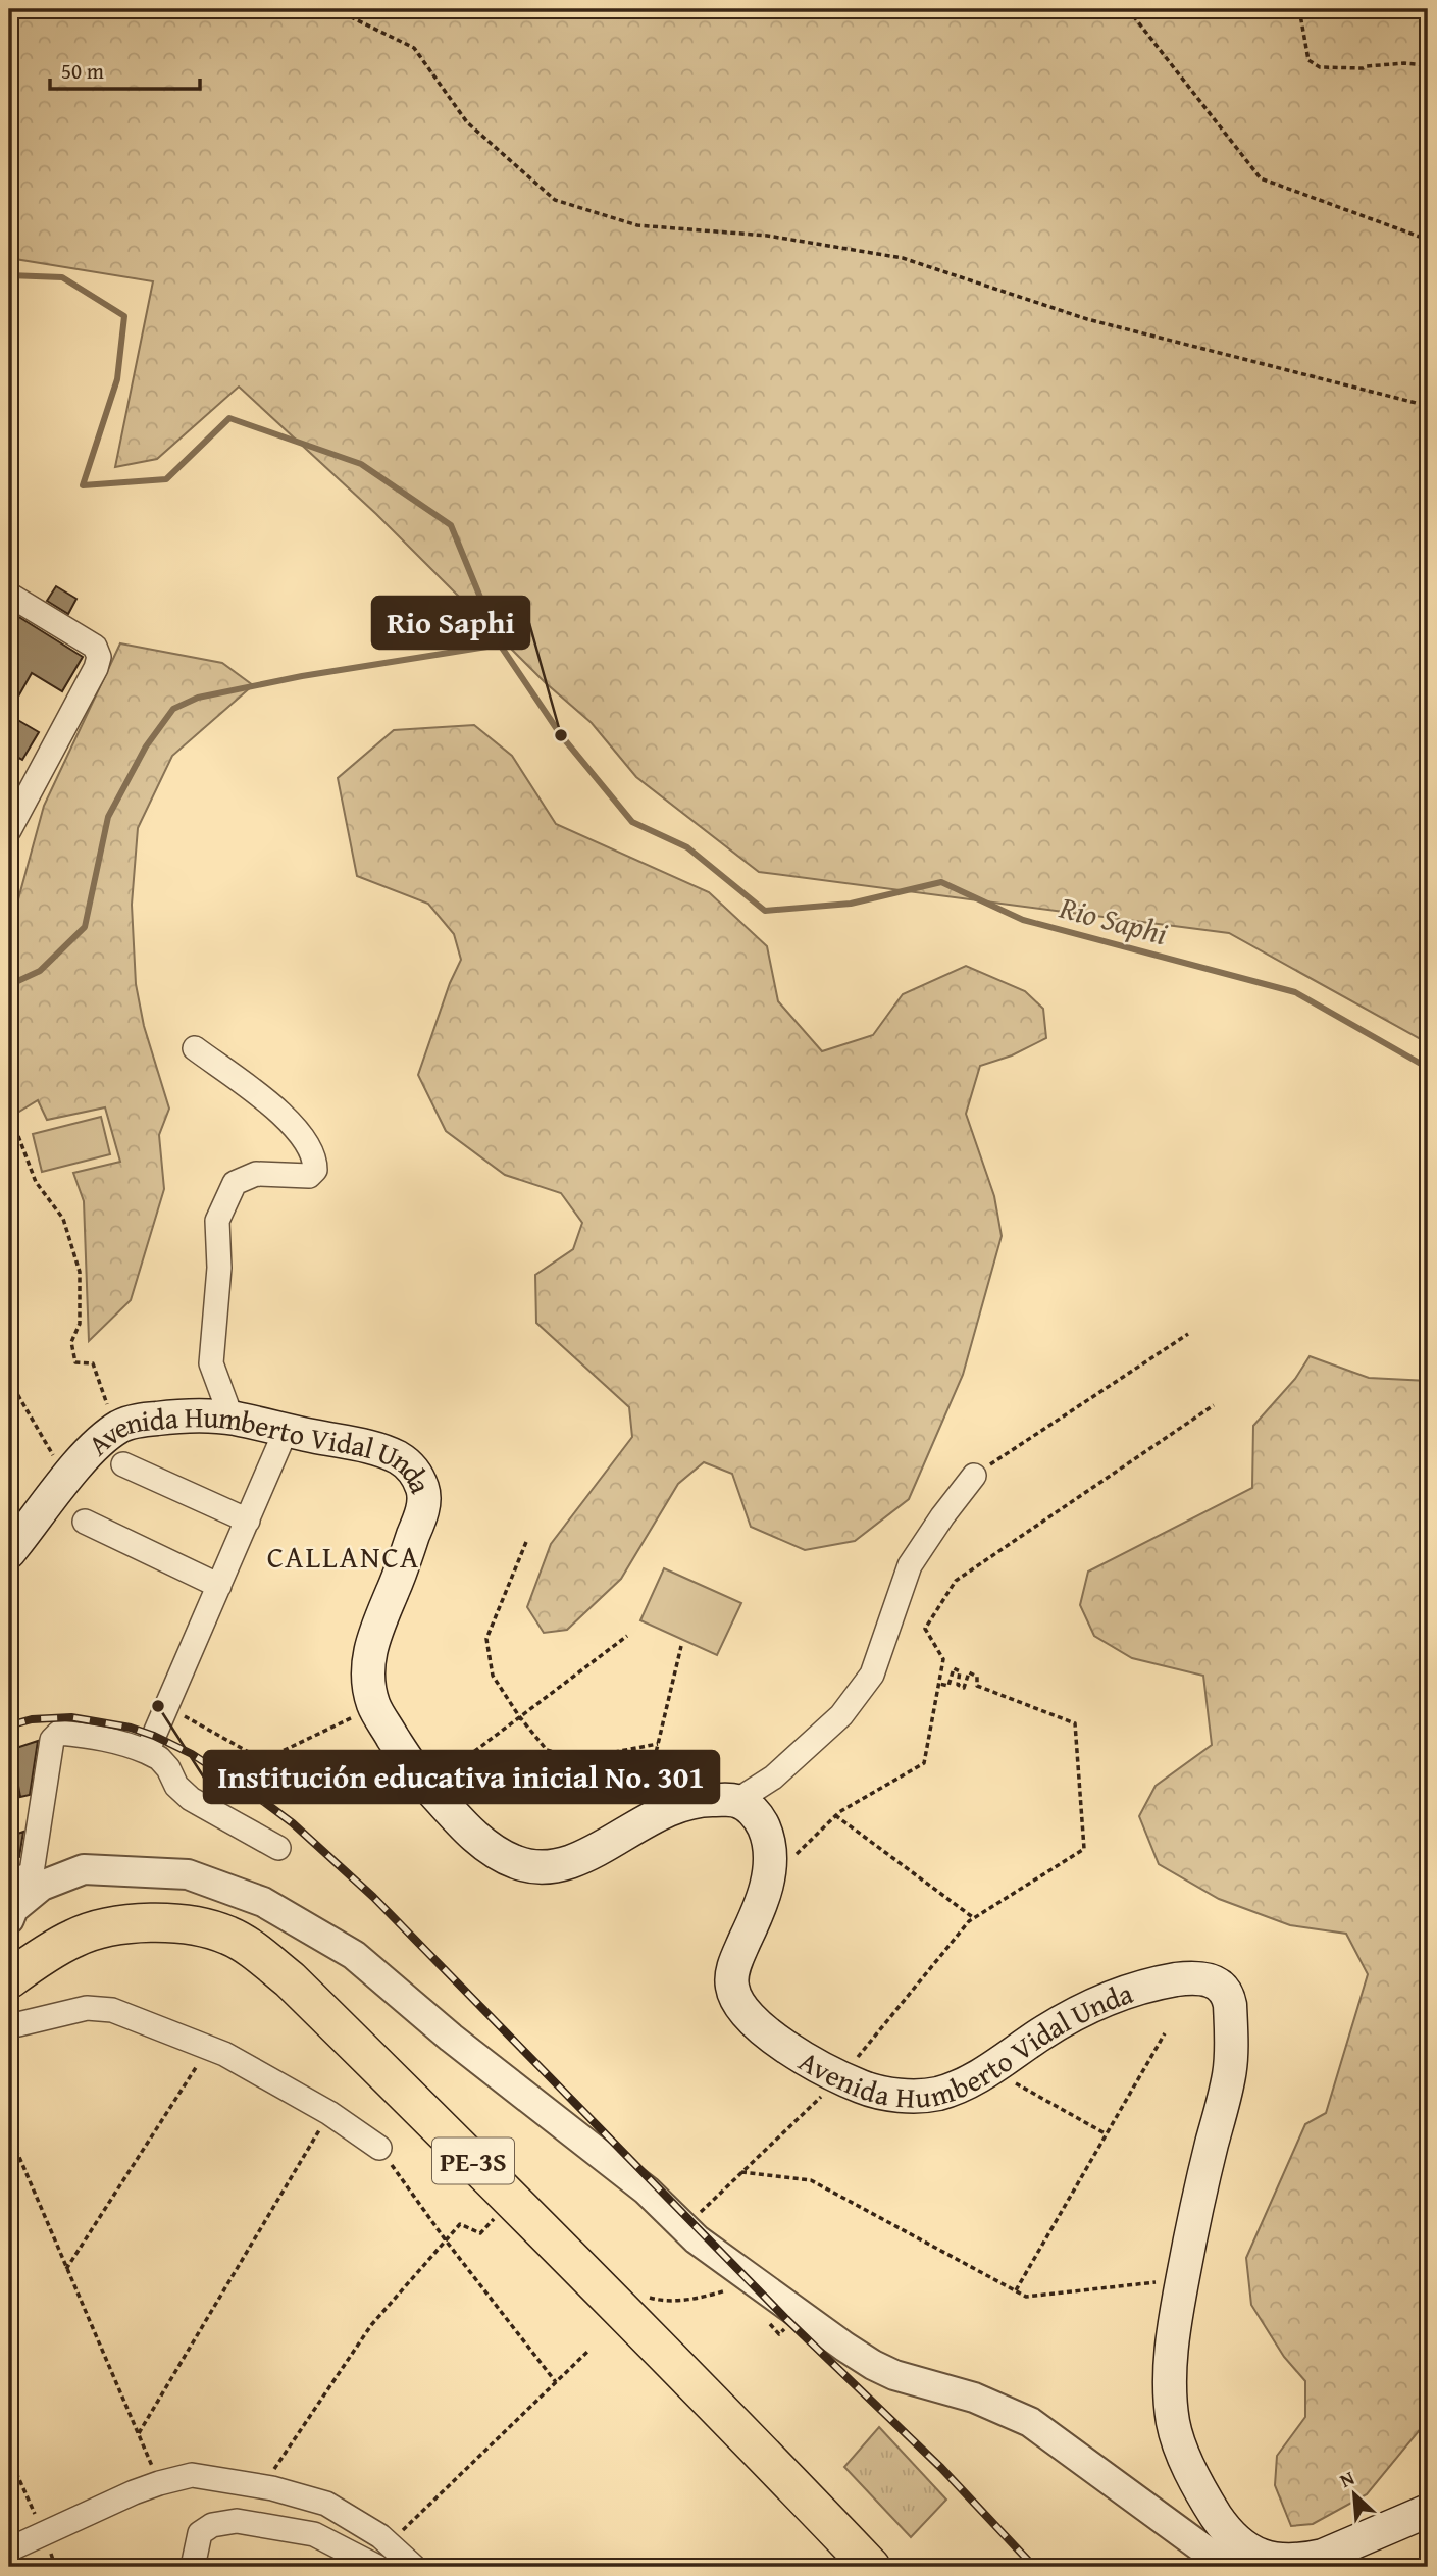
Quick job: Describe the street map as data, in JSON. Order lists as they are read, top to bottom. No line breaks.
{"streets":{"highway":["PE-3S"],"main road":["Avenida Humberto Vidal Unda"]},"districts":["CALLANCA"],"water":["Rio Saphi"],"places":["Rio Saphi","Institución educativa inicial No. 301"],"scale_bar":"50 m","north":"top left"}
